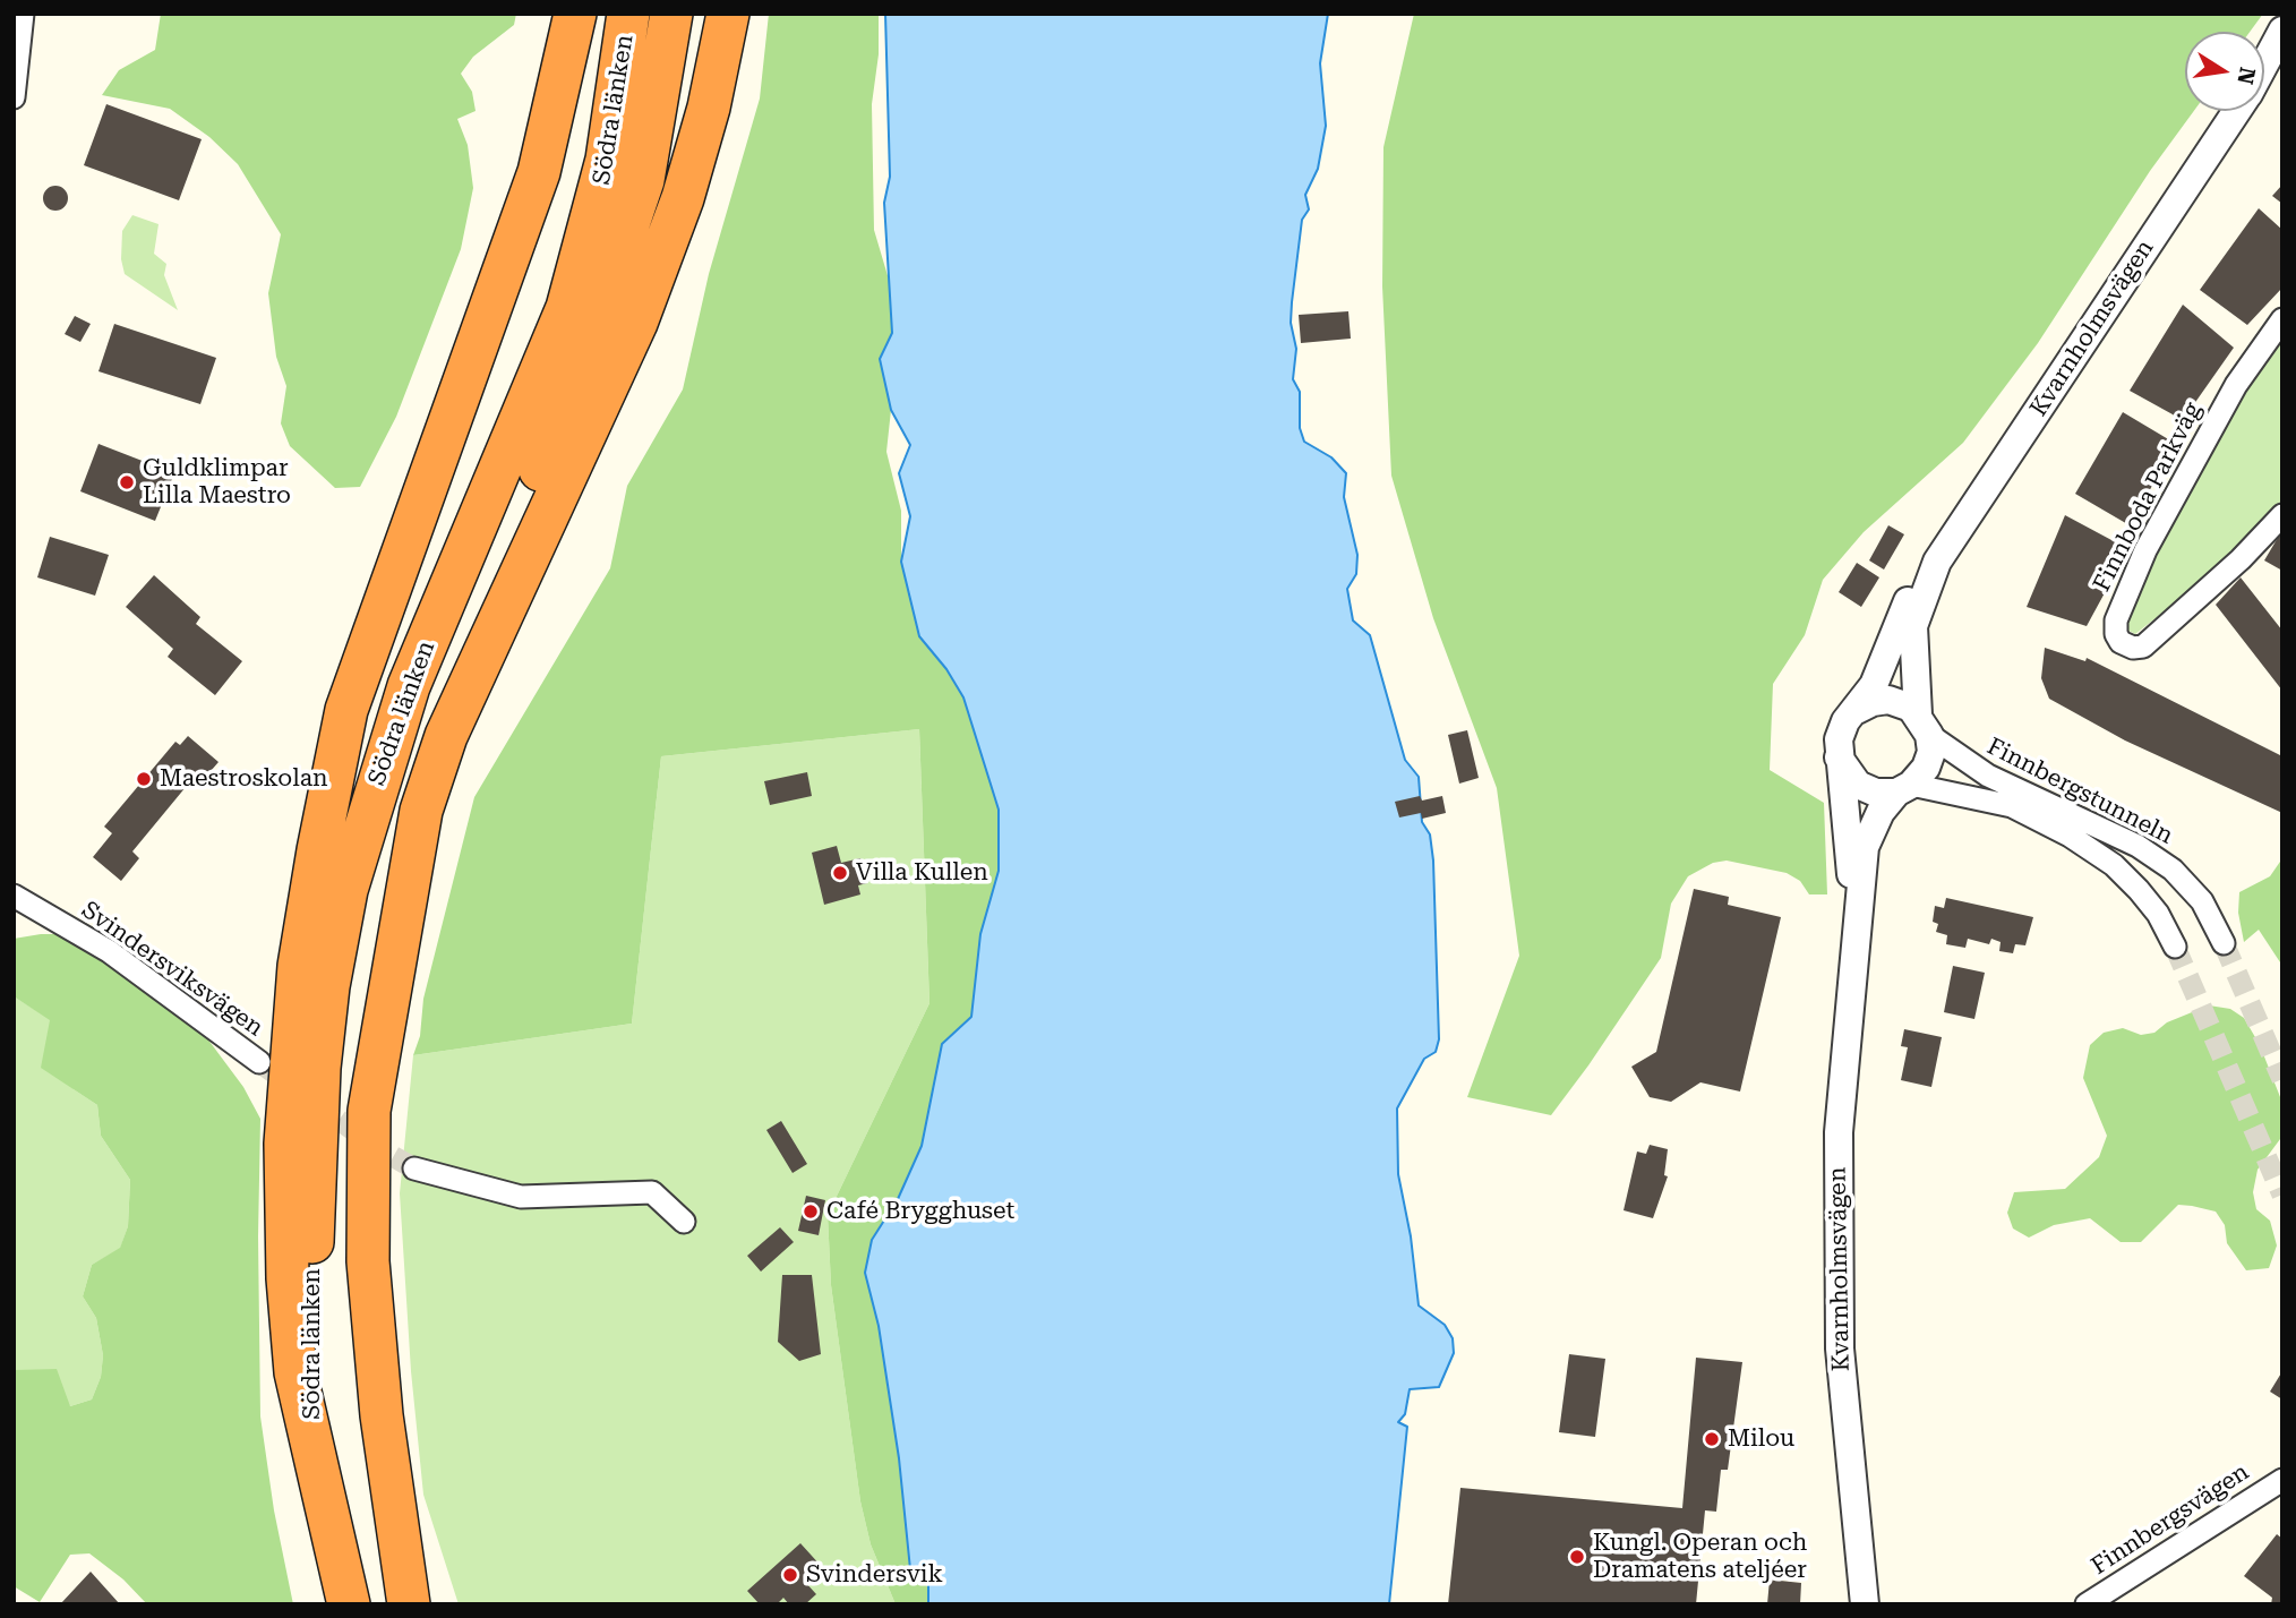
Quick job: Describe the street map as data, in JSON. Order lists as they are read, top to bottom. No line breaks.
{"streets":{"highway":["Södra länken"],"street":["Kvarnholmsvägen","Finnboda Parkväg","Finnbergstunneln","Svindersviksvägen","Finnbergsvägen"]},"crossings":[["Kvarnholmsvägen","Finnbergstunneln"]],"places":["Guldklimpar Lilla Maestro","Maestroskolan","Villa Kullen","Café Brygghuset","Milou","Kungl. Operan och Dramatens ateljéer","Svindersvik"],"north":"right"}
